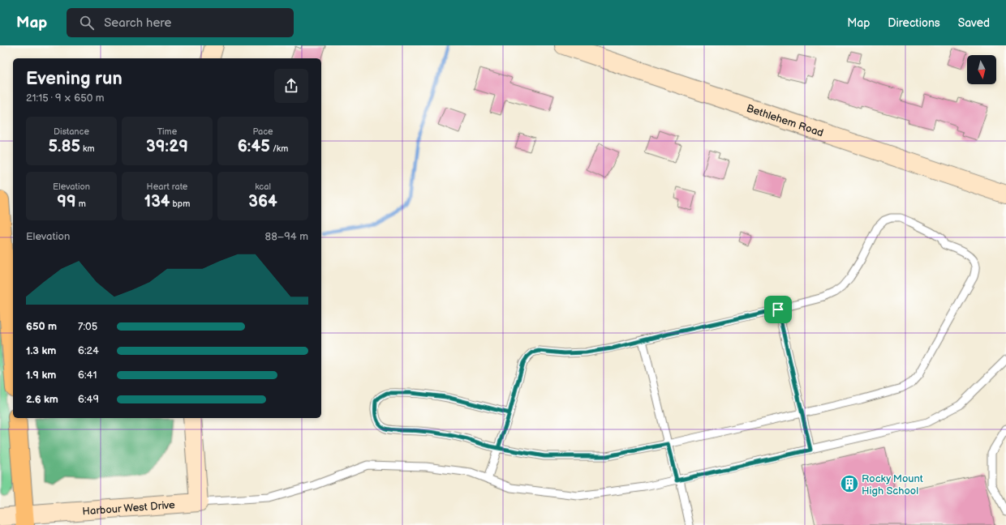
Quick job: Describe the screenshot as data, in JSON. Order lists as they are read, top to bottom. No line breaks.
{"streets":{"main road":["Bethlehem Road","Harbour West Drive"]},"places":{"building":["Rocky Mount High School"]},"north":"bottom","page":{"header":"Map","search":"Search here","nav":["Map","Directions","Saved"],"heading":["Evening run","21:15 · 9 × 650 m"],"stats":[["Distance","5.85 km"],["Time","39:29"],["Pace","6:45 /km"],["Elevation","99 m"],["Heart rate","134 bpm"],["kcal","364"]],"chart":["Elevation","88–94 m"],"list":[{"name":"650 m","note":"7:05"},{"name":"1.3 km","note":"6:24"},{"name":"1.9 km","note":"6:41"},{"name":"2.6 km","note":"6:49"}]}}
